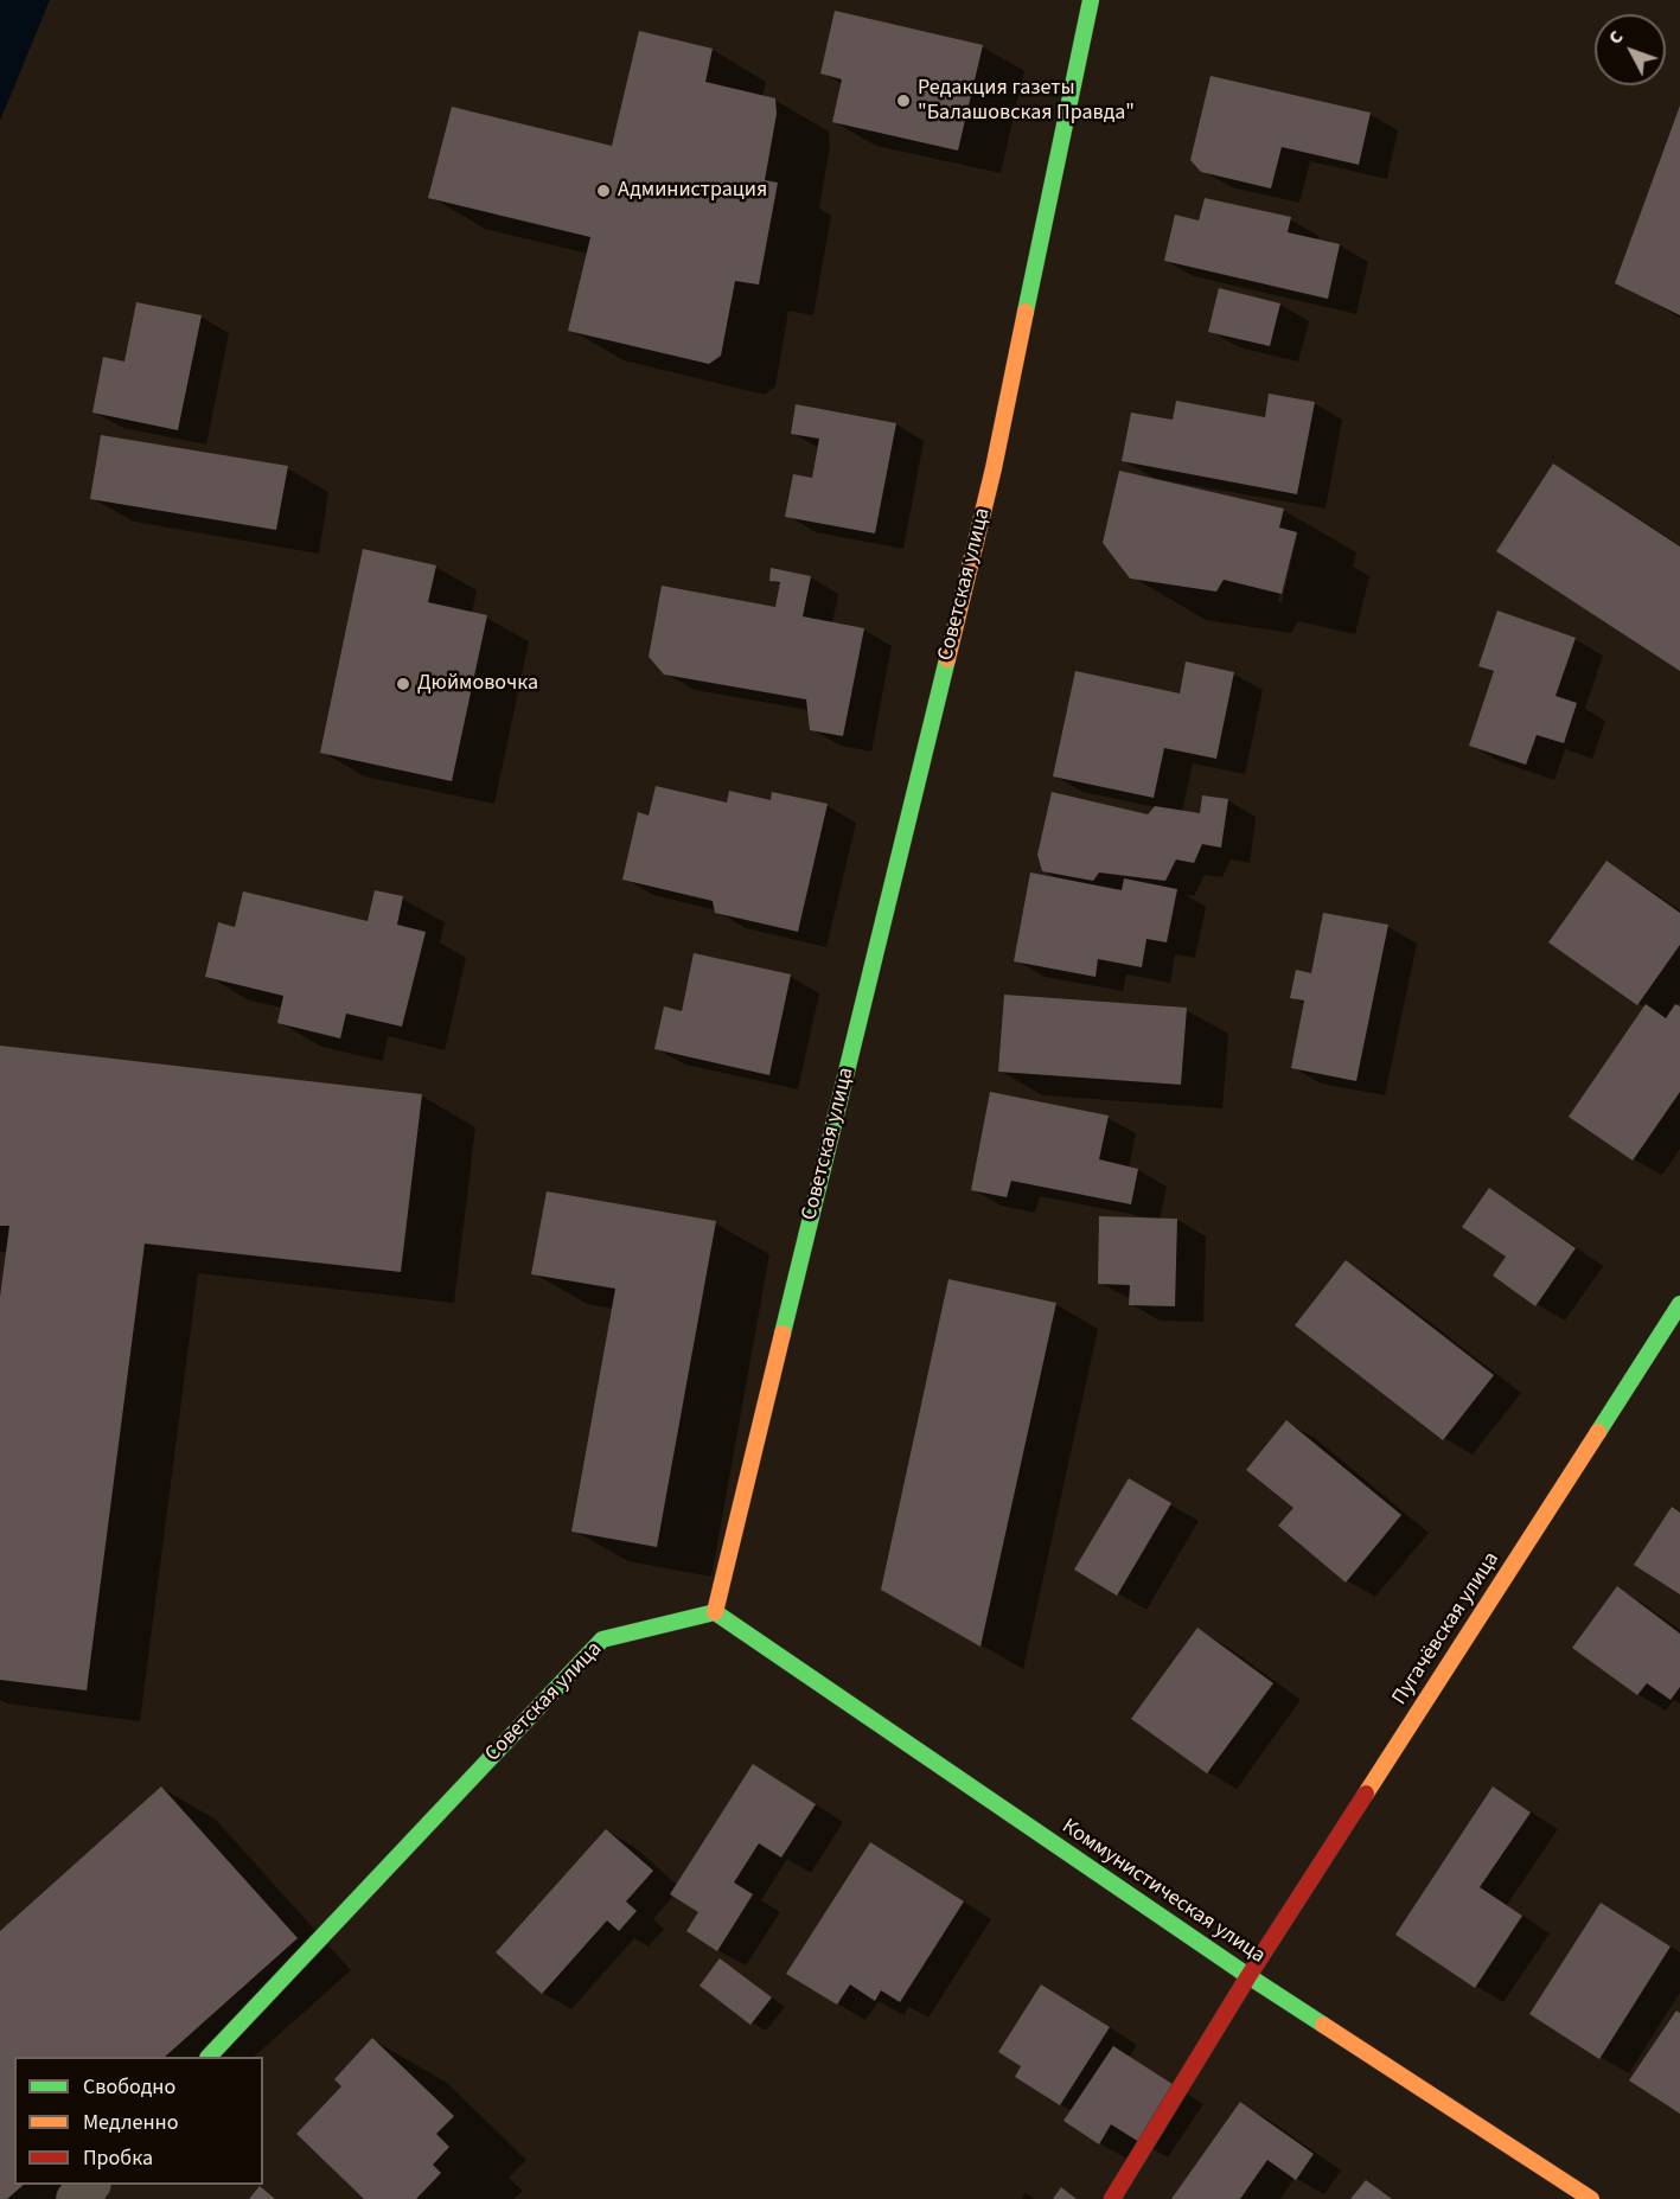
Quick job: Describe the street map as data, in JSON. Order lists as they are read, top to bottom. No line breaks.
{"streets":{"street":["Советская улица","Пугачёвская улица","Коммунистическая улица"]},"crossings":[["Советская улица","Коммунистическая улица"],["Пугачёвская улица","Коммунистическая улица"]],"places":["Редакция газеты \"Балашовская Правда\"","Администрация","Дюймовочка"],"legend":["Свободно","Медленно","Пробка"],"north":"top left"}
